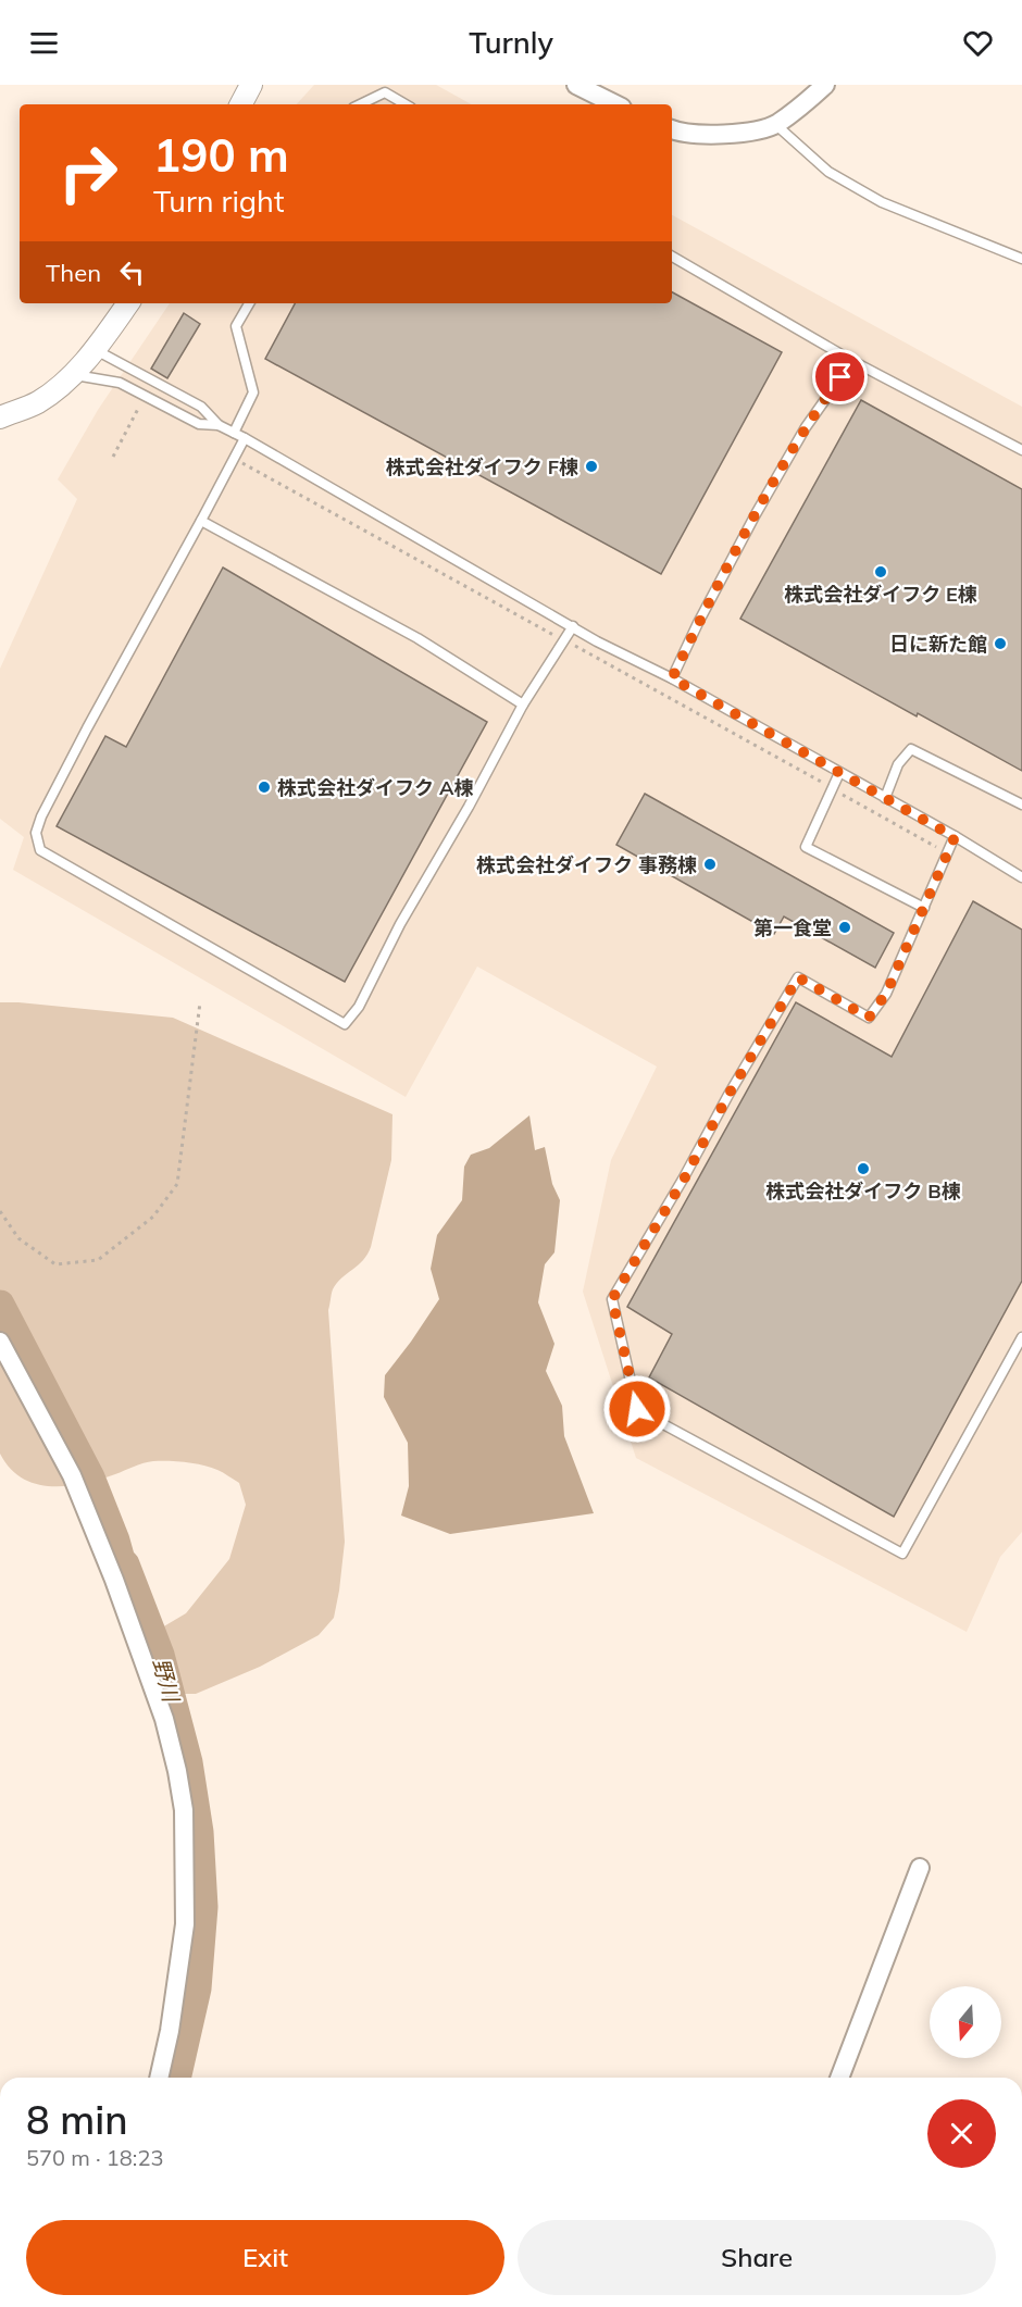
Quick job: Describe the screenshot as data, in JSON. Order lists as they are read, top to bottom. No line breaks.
{"water":["野川"],"places":["株式会社ダイフク F棟","株式会社ダイフク E棟","日に新た館","株式会社ダイフク A棟","株式会社ダイフク 事務棟","第一食堂","株式会社ダイフク B棟"],"north":"bottom","page":{"header":"Turnly","turn":["190 m","Turn right"],"then":"Then","heading":["8 min","570 m · 18:23"],"buttons":["Exit","Share"]}}
